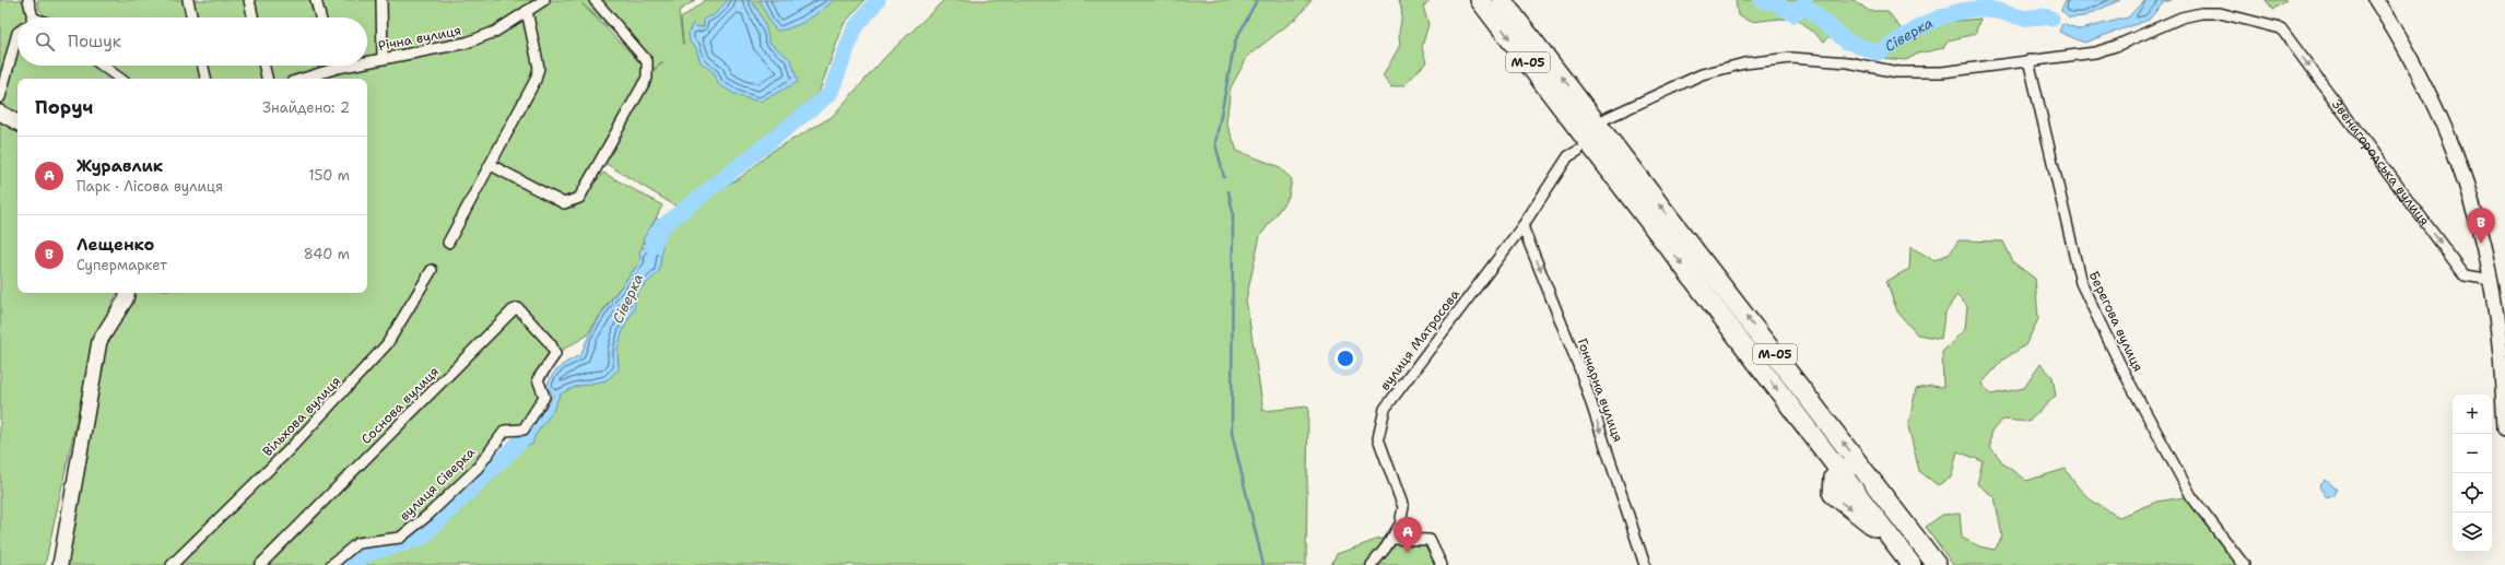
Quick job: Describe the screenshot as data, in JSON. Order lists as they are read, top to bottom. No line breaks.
{"streets":{"highway":["М-05"],"street":["Річна вулиця","Звенигородська вулиця","Берегова вулиця","вулиця Матросова","Гончарна вулиця","Соснова вулиця","Вільхова вулиця","вулиця Сіверка"]},"crossings":[["Звенигородська вулиця","Берегова вулиця"],["вулиця Матросова","Гончарна вулиця"],["Соснова вулиця","вулиця Сіверка"]],"one_way":["Звенигородська вулиця","Гончарна вулиця"],"water":["Сіверка"],"page":{"search":"Пошук","heading":["Поруч","Знайдено: 2"],"list":[{"mark":"A","name":"Журавлик","note":"Парк · Лісова вулиця","value":"150 m"},{"mark":"B","name":"Лещенко","note":"Супермаркет","value":"840 m"}],"pins":["B","A"],"map_buttons":["+","−"]}}
